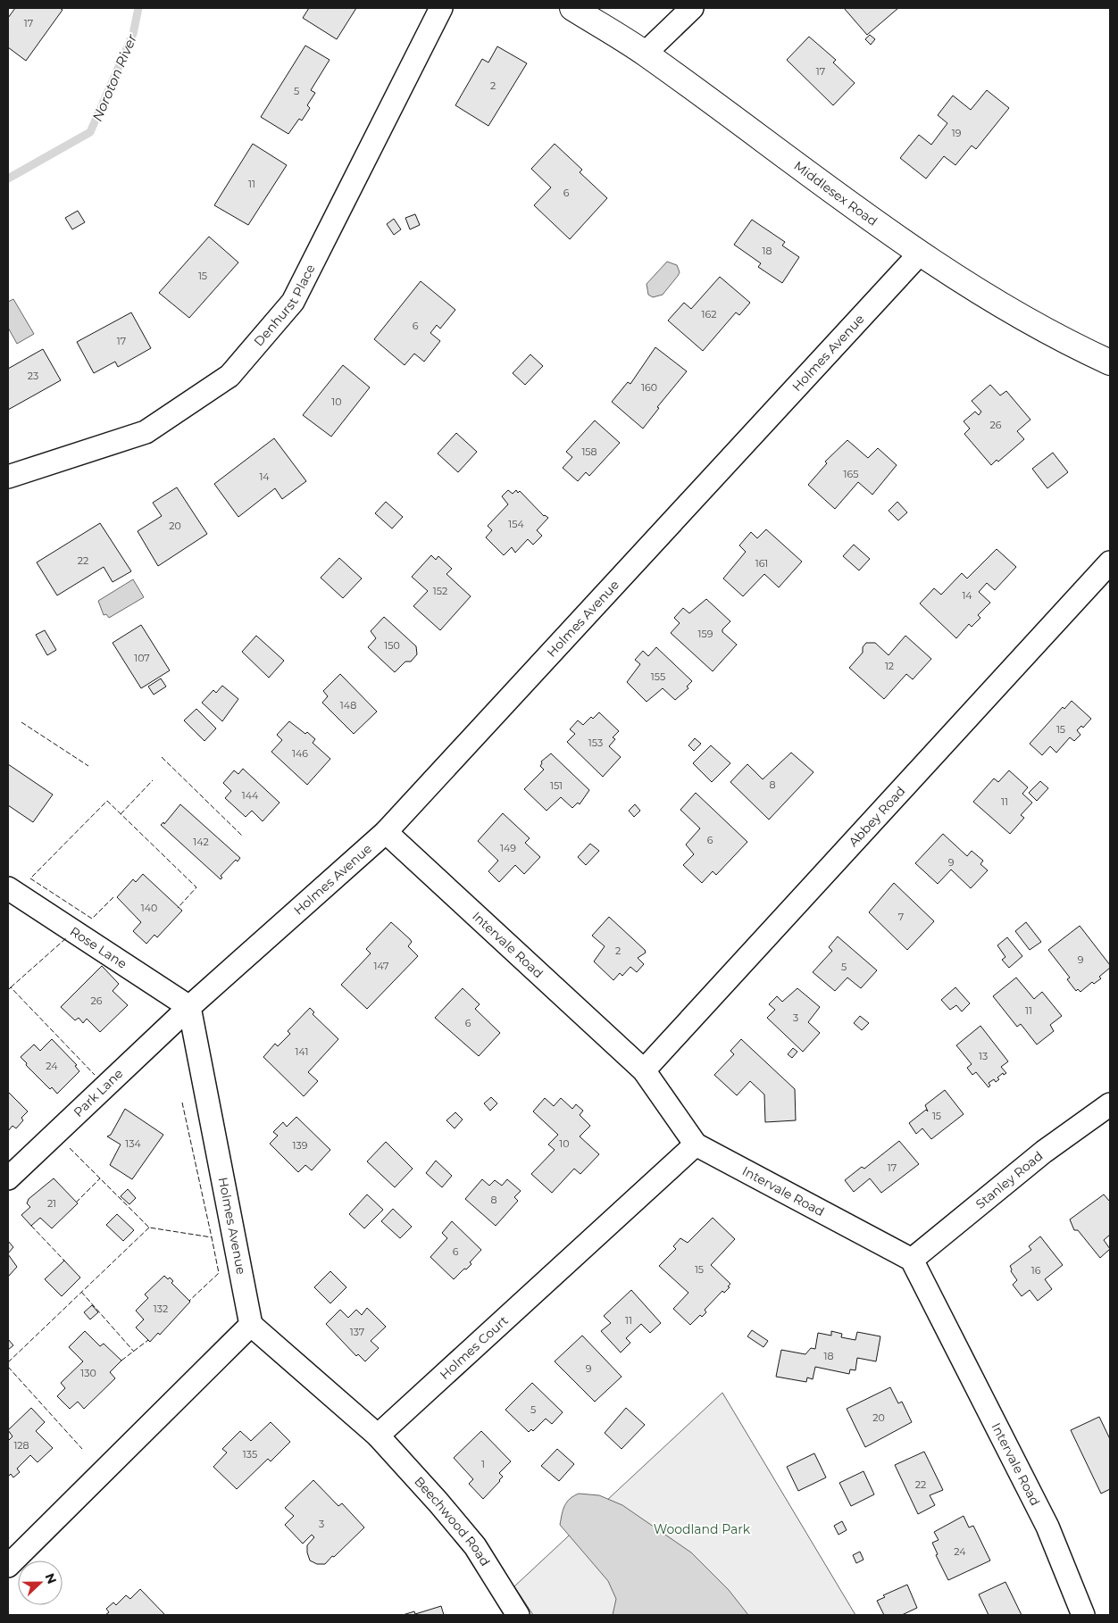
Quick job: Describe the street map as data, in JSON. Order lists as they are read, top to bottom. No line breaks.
{"streets":{"main road":["Middlesex Road"],"street":["Denhurst Place","Holmes Avenue","Abbey Road","Intervale Road","Rose Lane","Park Lane","Stanley Road","Holmes Court","Beechwood Road"]},"crossings":[["Middlesex Road","Holmes Avenue"],["Holmes Avenue","Intervale Road"],["Holmes Avenue","Rose Lane"],["Holmes Avenue","Park Lane"],["Abbey Road","Intervale Road"],["Intervale Road","Stanley Road"],["Intervale Road","Holmes Court"],["Rose Lane","Park Lane"],["Holmes Court","Beechwood Road"]],"water":["Noroton River"],"parks":["Woodland Park"],"house_numbers":["17","17","2","5","19","11","6","18","15","162","6","17","23","160","10","26","158","165","14","154","20","22","161","152","14","159","150","107","12","155","148","15","153","146","8","151","144","11","6","142","149","9","140","7","2","9","147","5","26","11","3","6","141","13","24","15","134","10","139","17","8","21","6","15","16","132","11","137","18","9","130","5","20","128","135","1","22","3","24"],"north":"right"}
